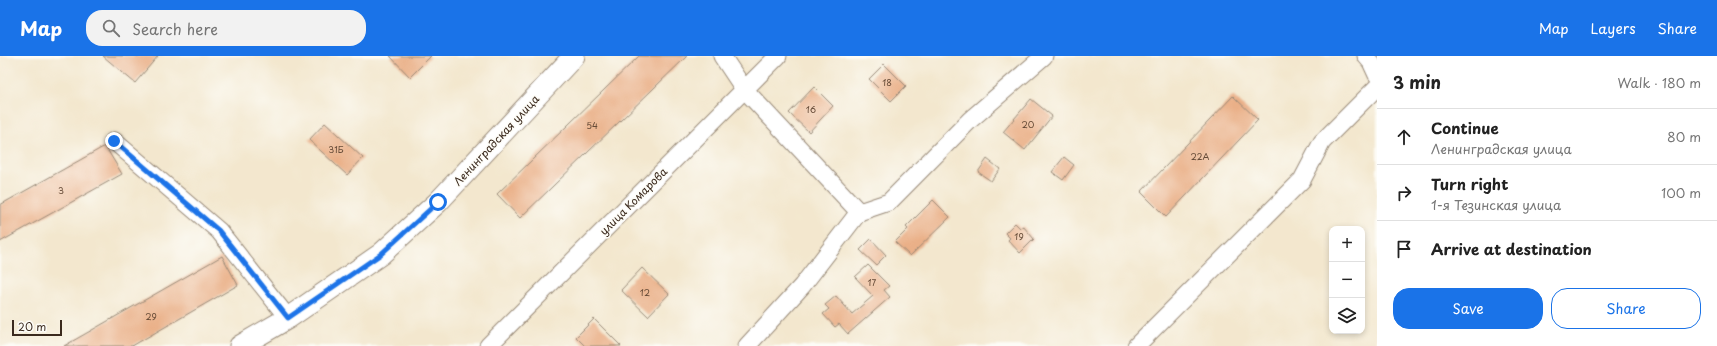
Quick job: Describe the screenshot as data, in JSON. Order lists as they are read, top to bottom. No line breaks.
{"streets":{"main road":["Ленинградская улица"],"street":["улица Комарова"]},"house_numbers":["18","16","20","54","31Б","22А","3","19","17","12","29"],"scale_bar":"20 m","page":{"header":"Map","search":"Search here","nav":["Map","Layers","Share"],"heading":["3 min","Walk · 180 m"],"list":[["Continue","Ленинградская улица","80 m"],["Turn right","1-я Тезинская улица","100 m"],"Arrive at destination"],"map_buttons":["+","−"],"buttons":["Save","Share"],"scale":"20 m"}}
